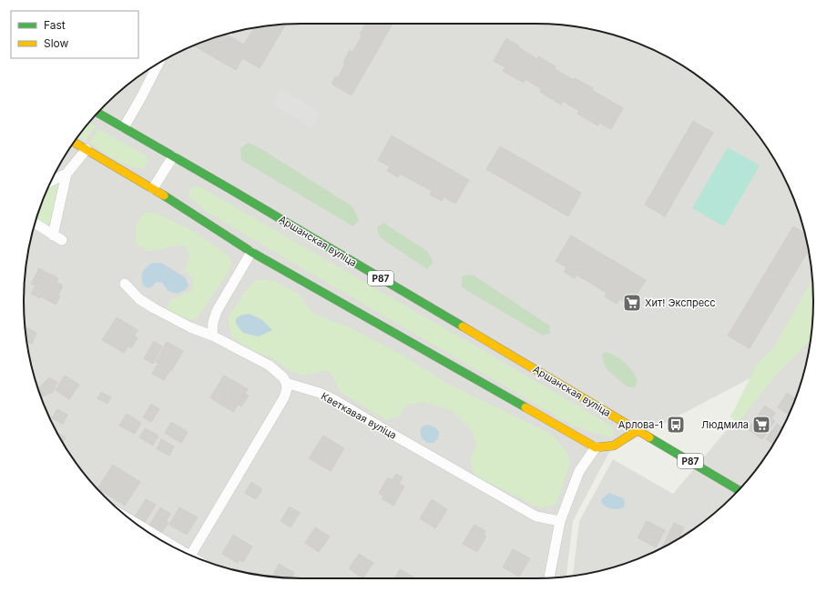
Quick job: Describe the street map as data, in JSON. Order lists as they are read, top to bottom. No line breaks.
{"streets":{"main road":["Аршанская вуліца","Р87"],"street":["Кветкавая вуліца"]},"crossings":[["Аршанская вуліца","Р87"]],"places":{"supermarket":["Хит! Экспресс","Людмила"],"bus stop":["Арлова-1"]},"legend":["Fast","Slow"]}
